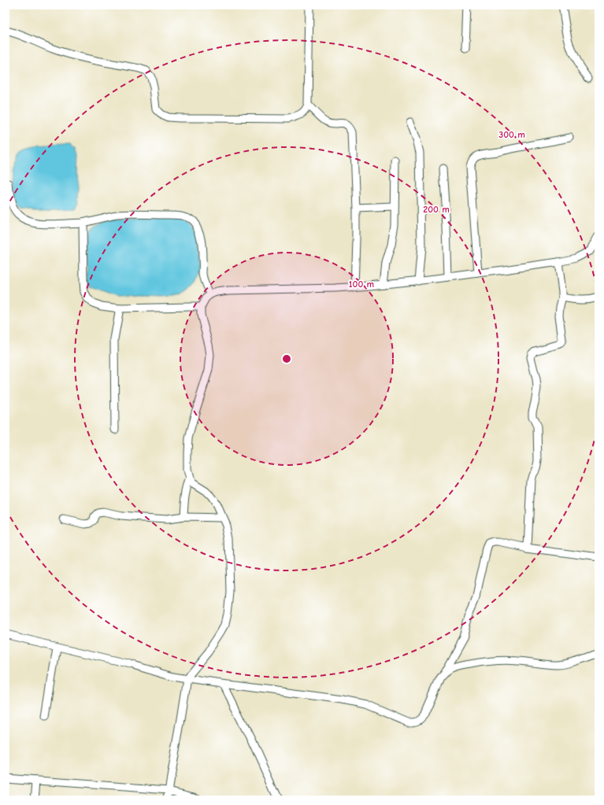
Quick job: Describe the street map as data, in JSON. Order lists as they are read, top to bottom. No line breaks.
{"rings":["300 m","200 m","100 m"]}
